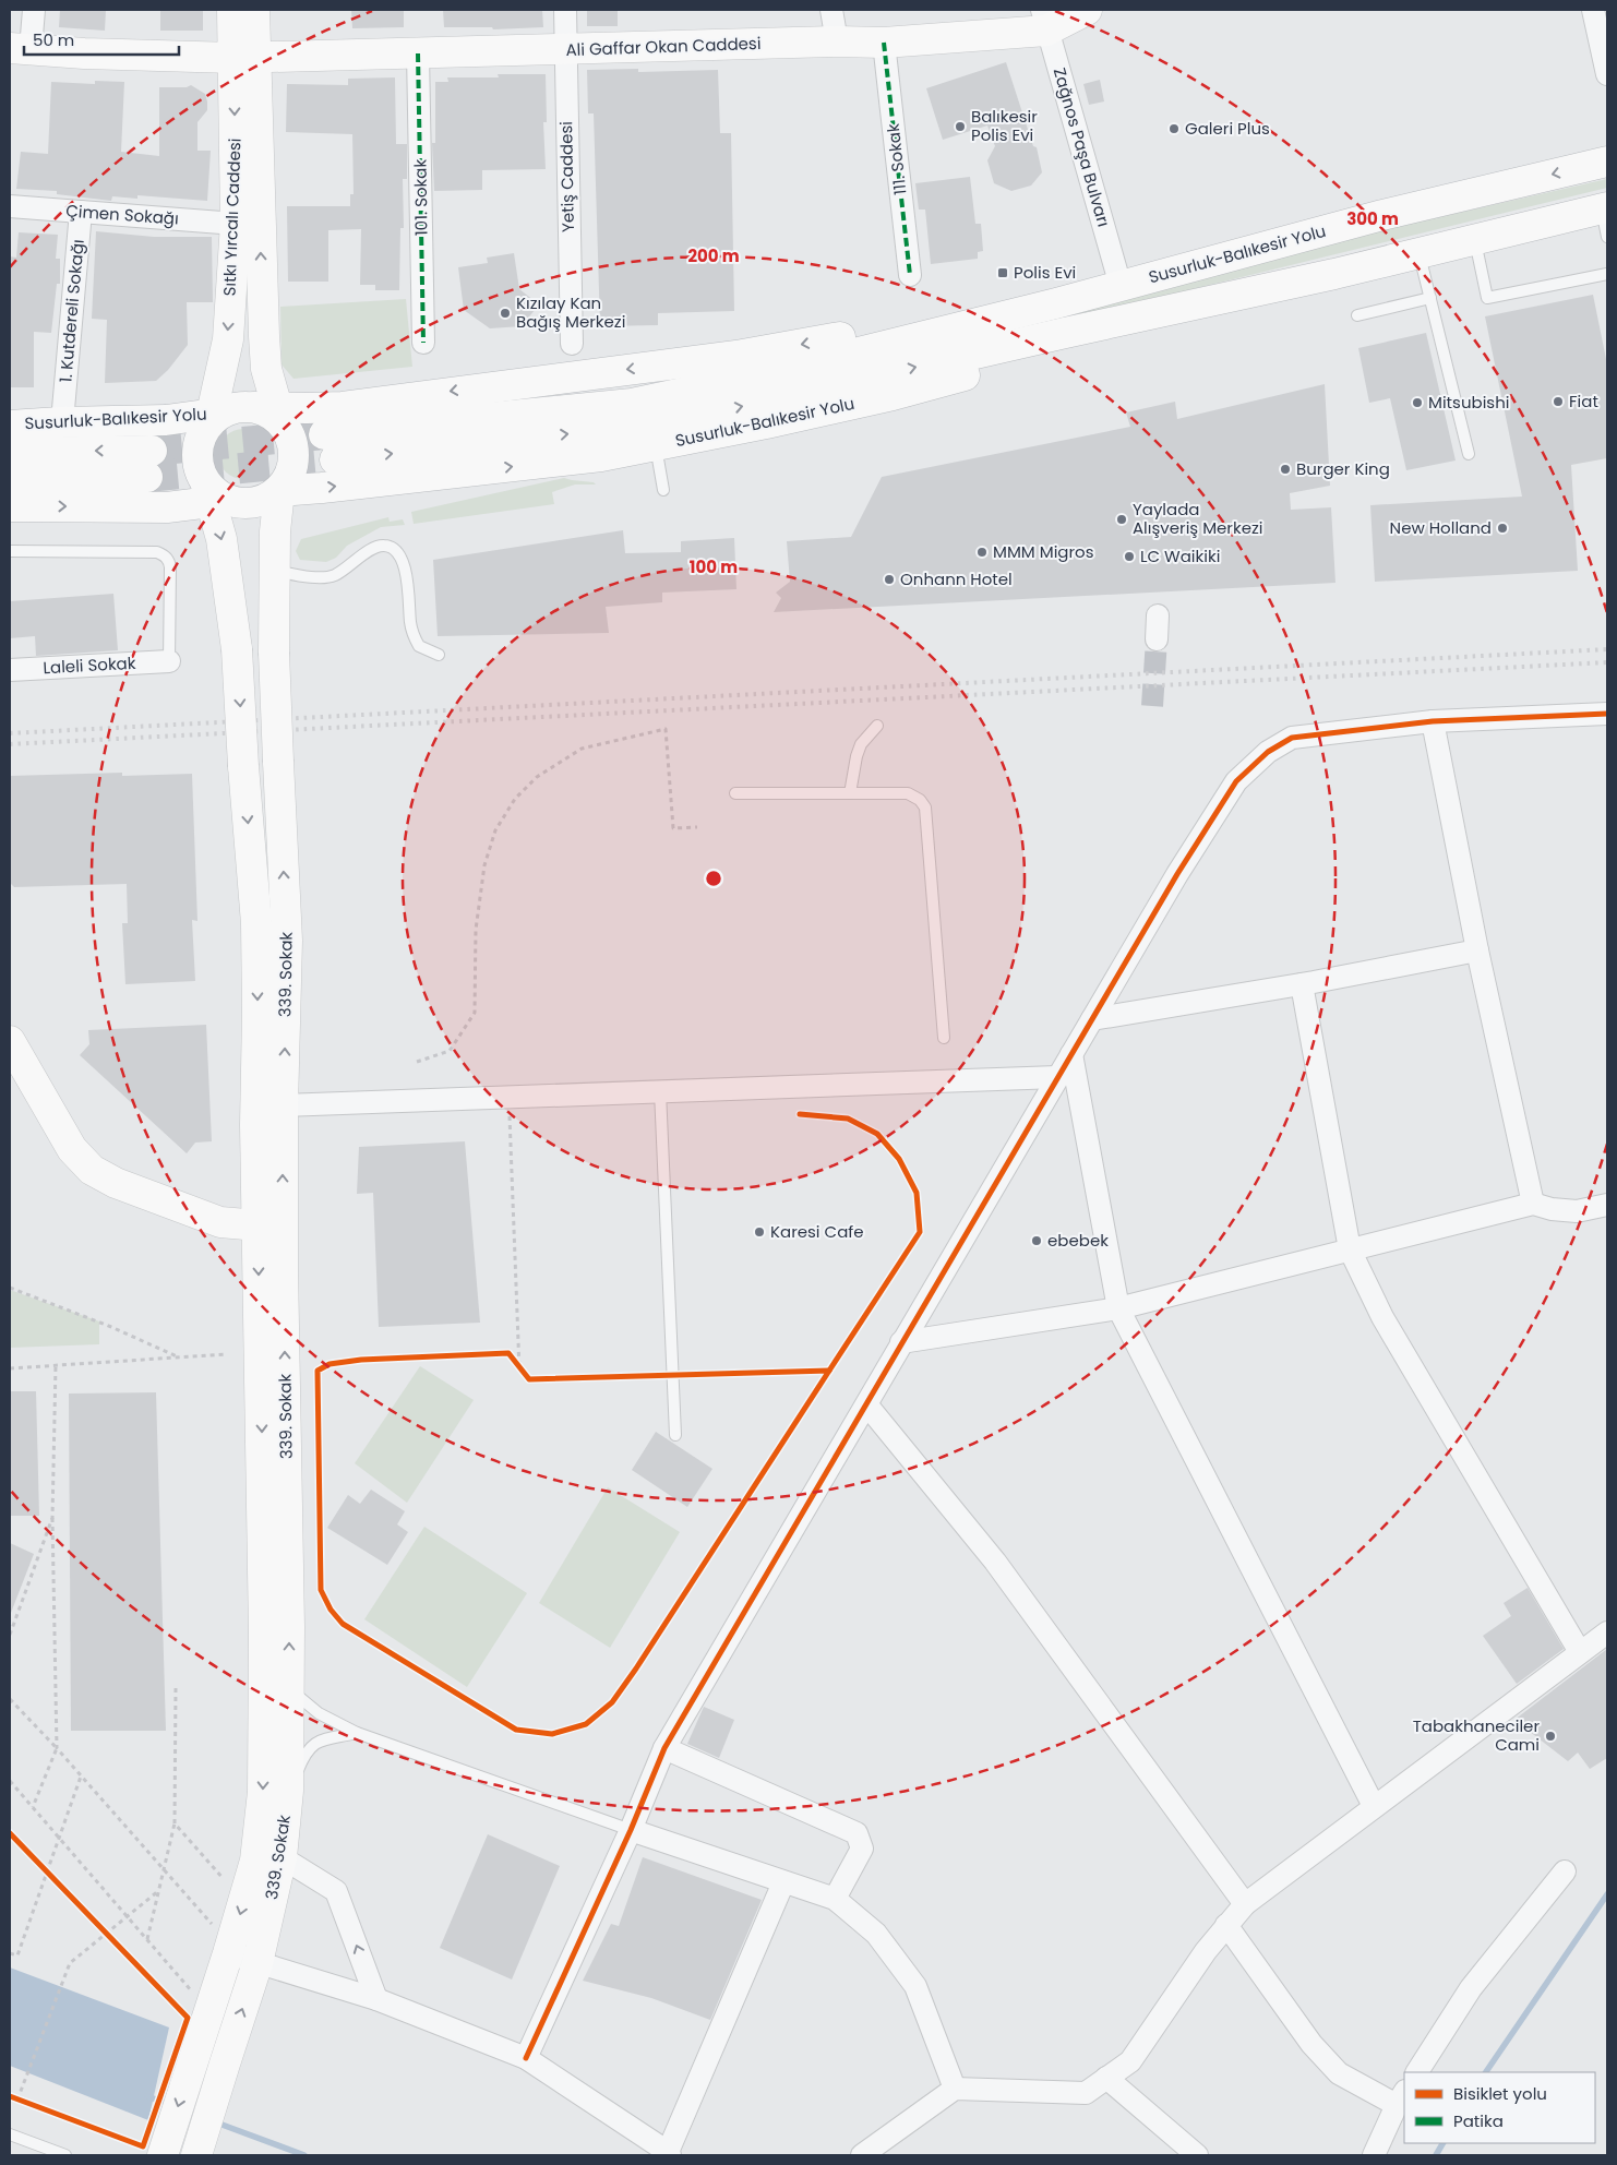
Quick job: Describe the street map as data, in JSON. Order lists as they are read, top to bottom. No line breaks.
{"streets":{"main road":["Ali Gaffar Okan Caddesi","Sıtkı Yırcalı Caddesi","Susurluk-Balıkesir Yolu","339. Sokak"],"street":["Zağnos Paşa Bulvarı","111. Sokak","Yetiş Caddesi","101. Sokak","Çimen Sokağı","1. Kutdereli Sokağı","Laleli Sokak"]},"crossings":[["Ali Gaffar Okan Caddesi","Zağnos Paşa Bulvarı"],["Ali Gaffar Okan Caddesi","111. Sokak"],["Ali Gaffar Okan Caddesi","Yetiş Caddesi"],["Ali Gaffar Okan Caddesi","101. Sokak"],["Ali Gaffar Okan Caddesi","Sıtkı Yırcalı Caddesi"],["Zağnos Paşa Bulvarı","Susurluk-Balıkesir Yolu"],["Çimen Sokağı","Sıtkı Yırcalı Caddesi"],["Çimen Sokağı","1. Kutdereli Sokağı"],["Sıtkı Yırcalı Caddesi","Susurluk-Balıkesir Yolu"],["Sıtkı Yırcalı Caddesi","339. Sokak"],["Susurluk-Balıkesir Yolu","339. Sokak"]],"places":{"other":["Balıkesir Polis Evi","Galeri Plus","Kızılay Kan Bağış Merkezi","Fiat","Mitsubishi","Burger King","Yaylada Alışveriş Merkezi","New Holland","MMM Migros","LC Waikiki","Onhann Hotel","Karesi Cafe","ebebek","Tabakhaneciler Cami"],"transit":["Polis Evi"]},"legend":["Bisiklet yolu","Patika"],"scale_bar":"50 m","rings":["300 m","200 m","100 m"]}
